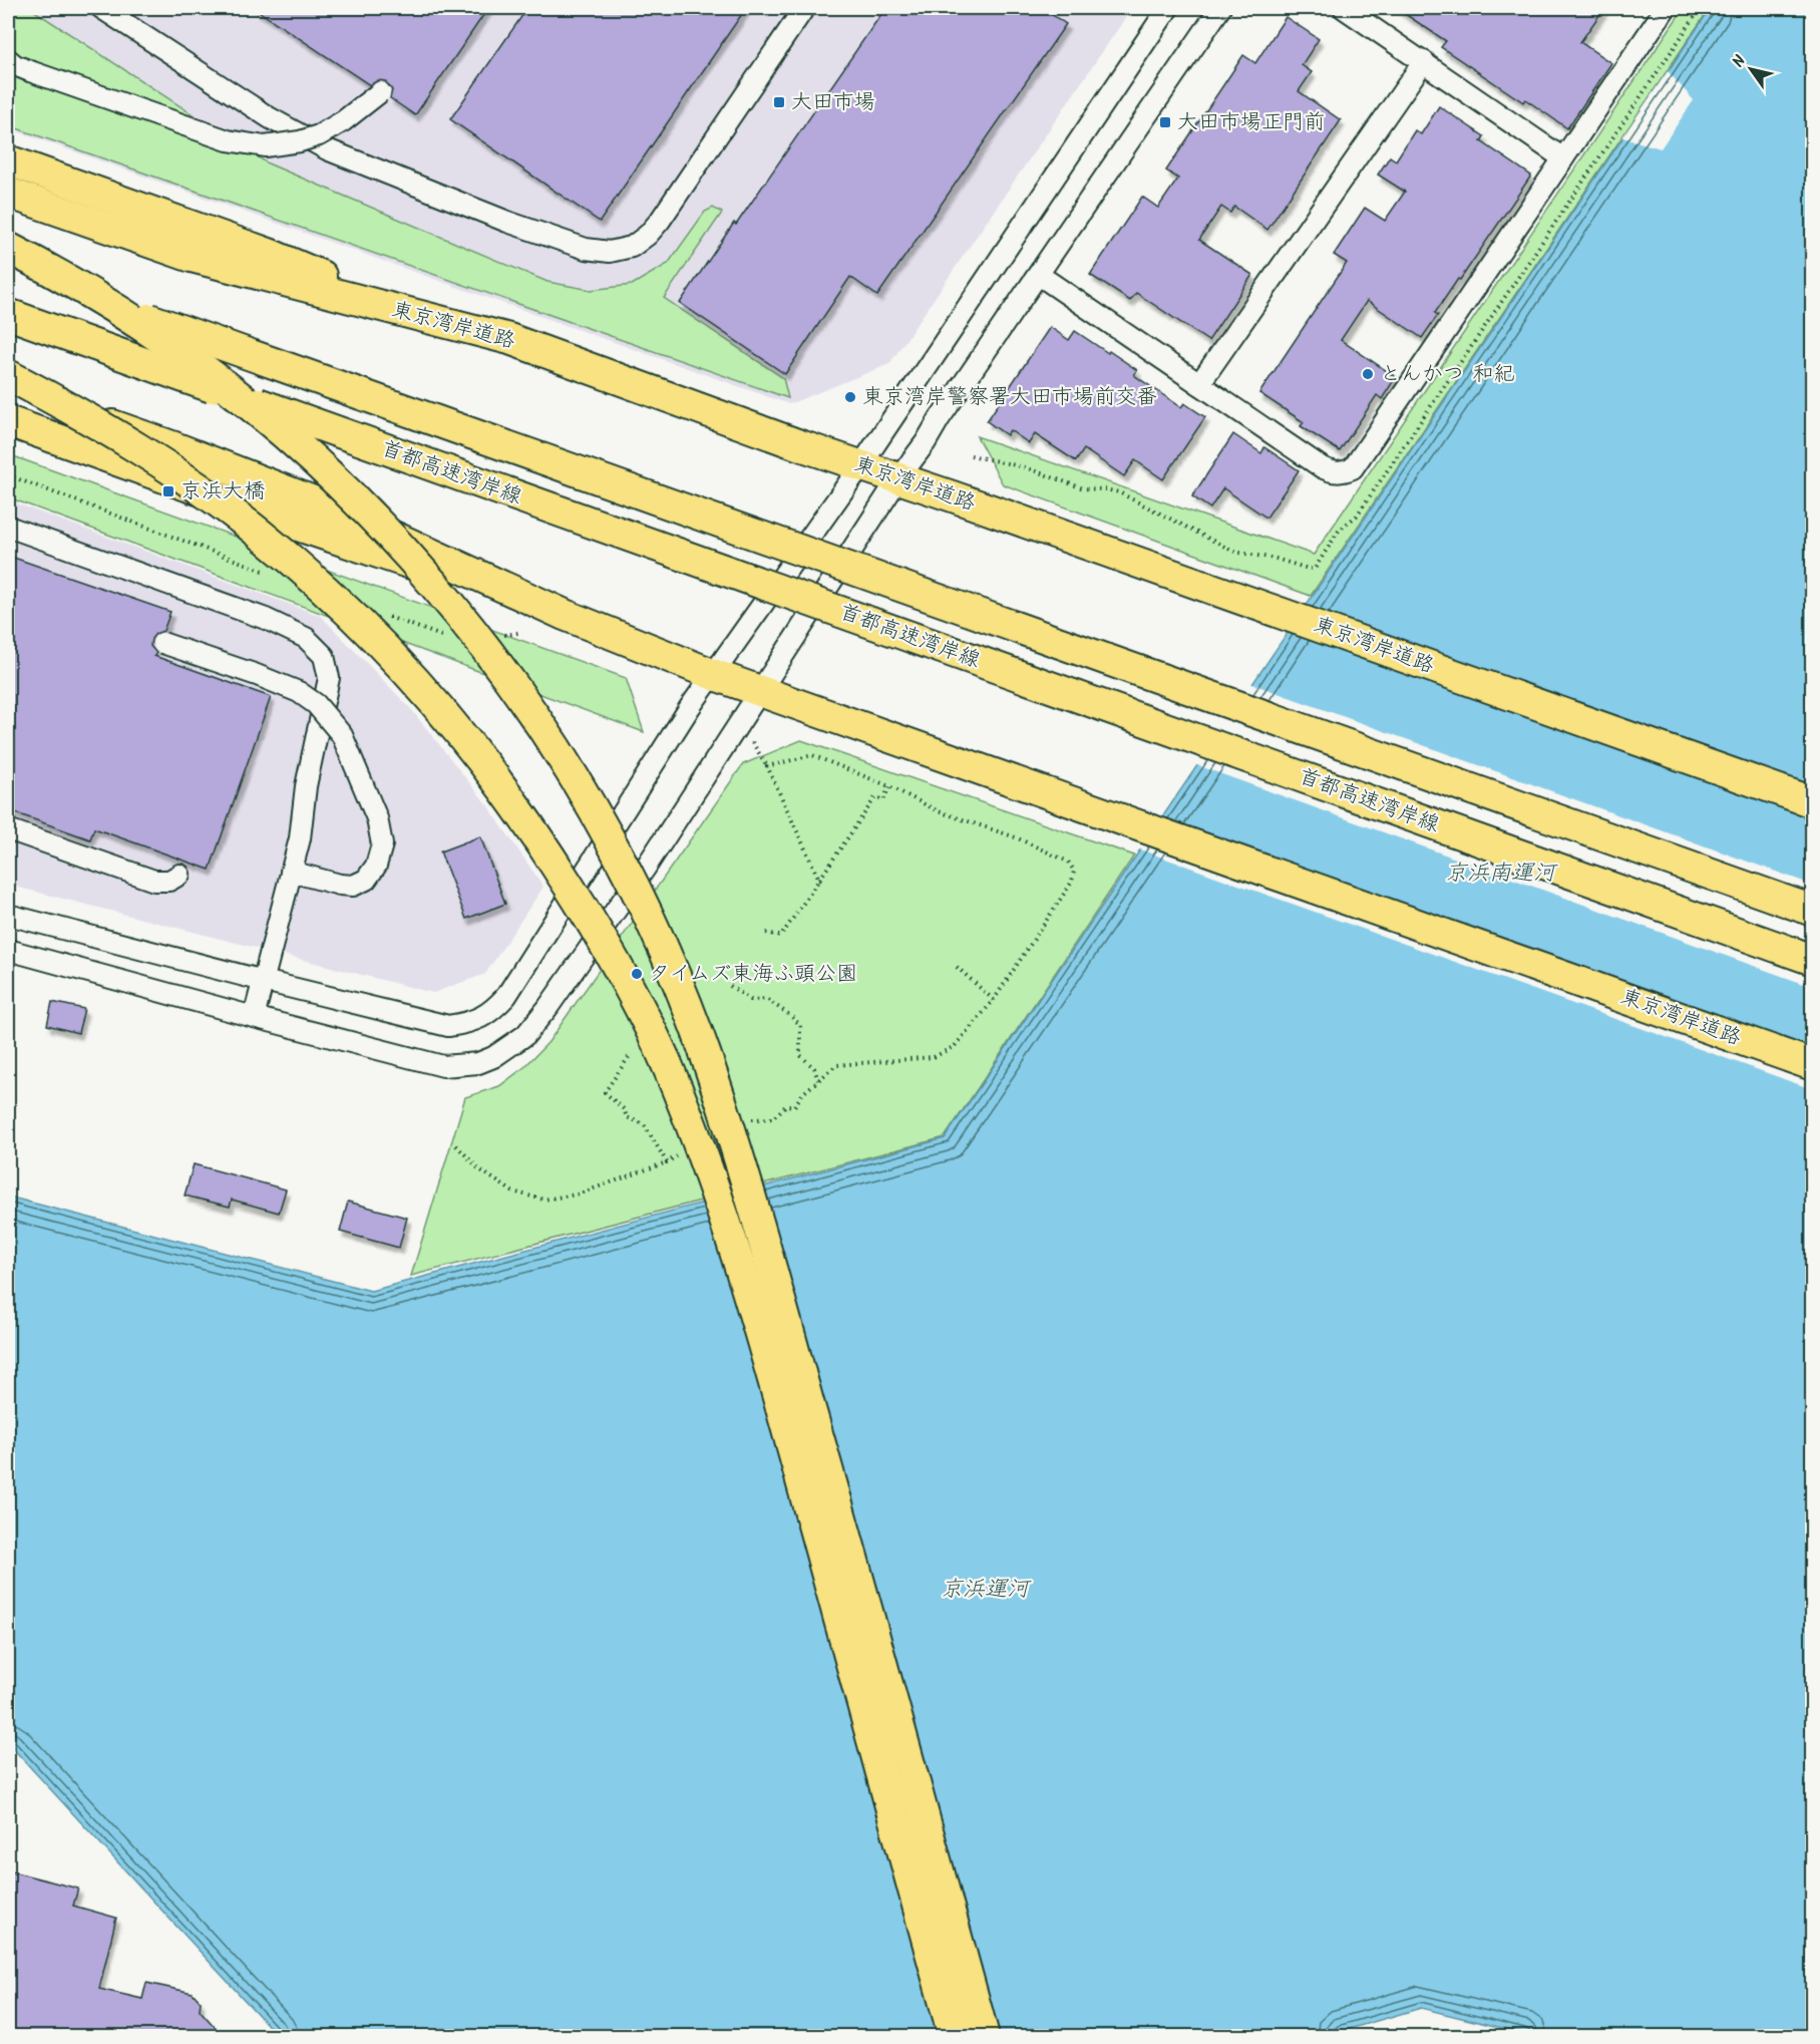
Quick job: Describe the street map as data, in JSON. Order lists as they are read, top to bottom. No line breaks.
{"streets":{"highway":["東京湾岸道路","首都高速湾岸線"]},"water":["京浜南運河","京浜運河"],"places":{"transit":["大田市場","大田市場正門前","京浜大橋"],"other":["とんかつ 和紀","東京湾岸警察署大田市場前交番","タイムズ東海ふ頭公園"]},"north":"top left"}
